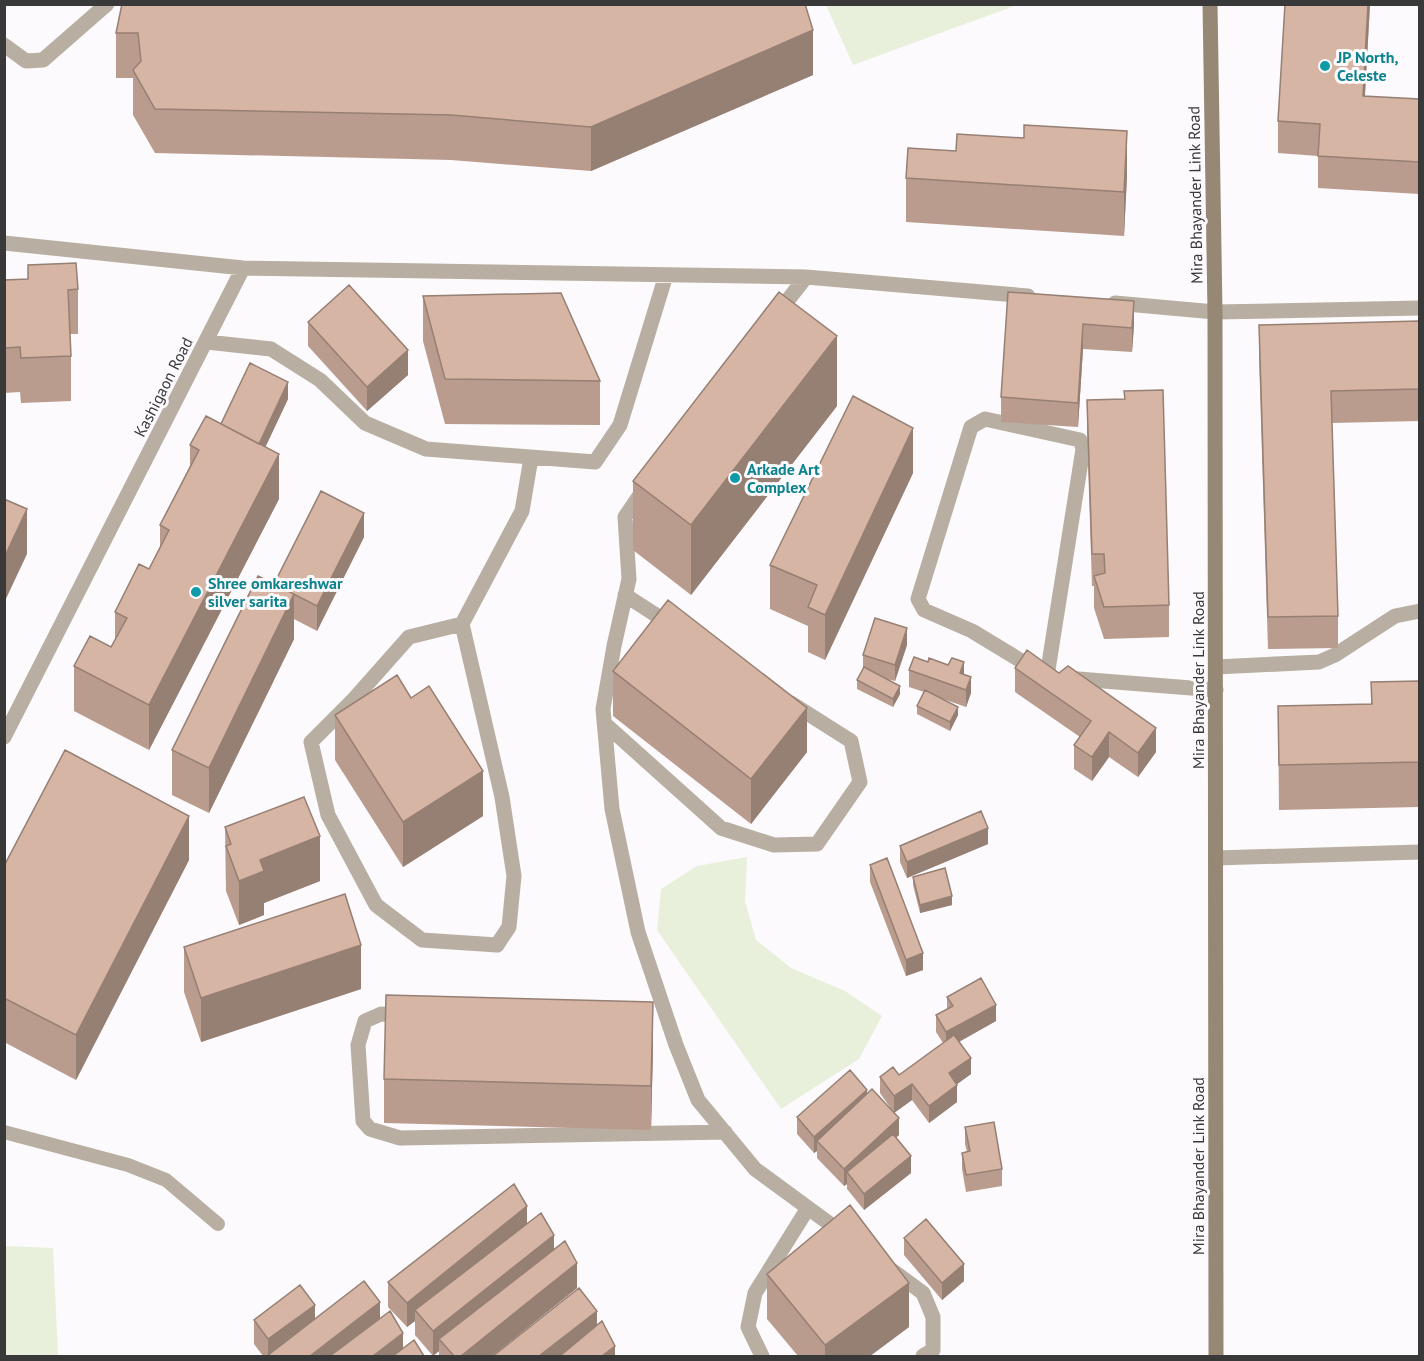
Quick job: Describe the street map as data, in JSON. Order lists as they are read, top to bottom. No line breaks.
{"streets":{"street":["Mira Bhayander Link Road","Kashigaon Road"]},"places":["JP North, Celeste","Arkade Art Complex","Shree omkareshwar silver sarita"]}
